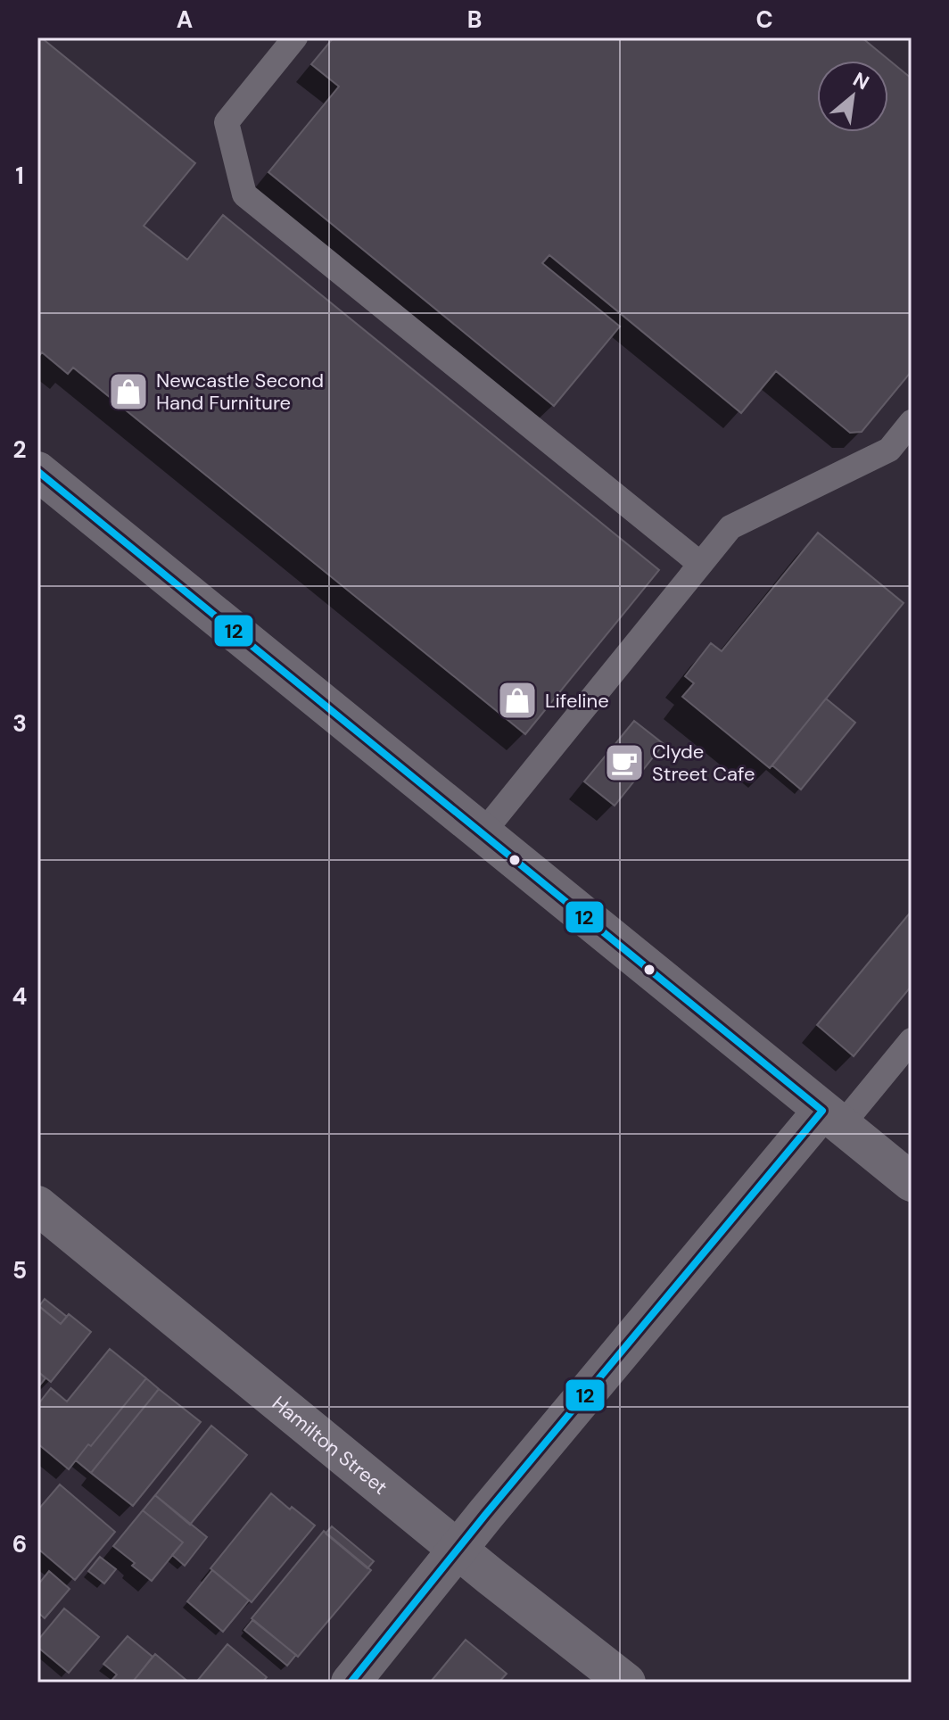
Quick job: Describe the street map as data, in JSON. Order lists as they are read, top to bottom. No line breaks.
{"streets":{"street":["Hamilton Street"]},"places":{"shop":["Newcastle Second Hand Furniture","Lifeline"],"cafe":["Clyde Street Cafe"]},"lines":["transit line 12"],"north":"top right","grid":{"columns":["A","B","C"],"rows":["1","2","3","4","5","6"]}}
